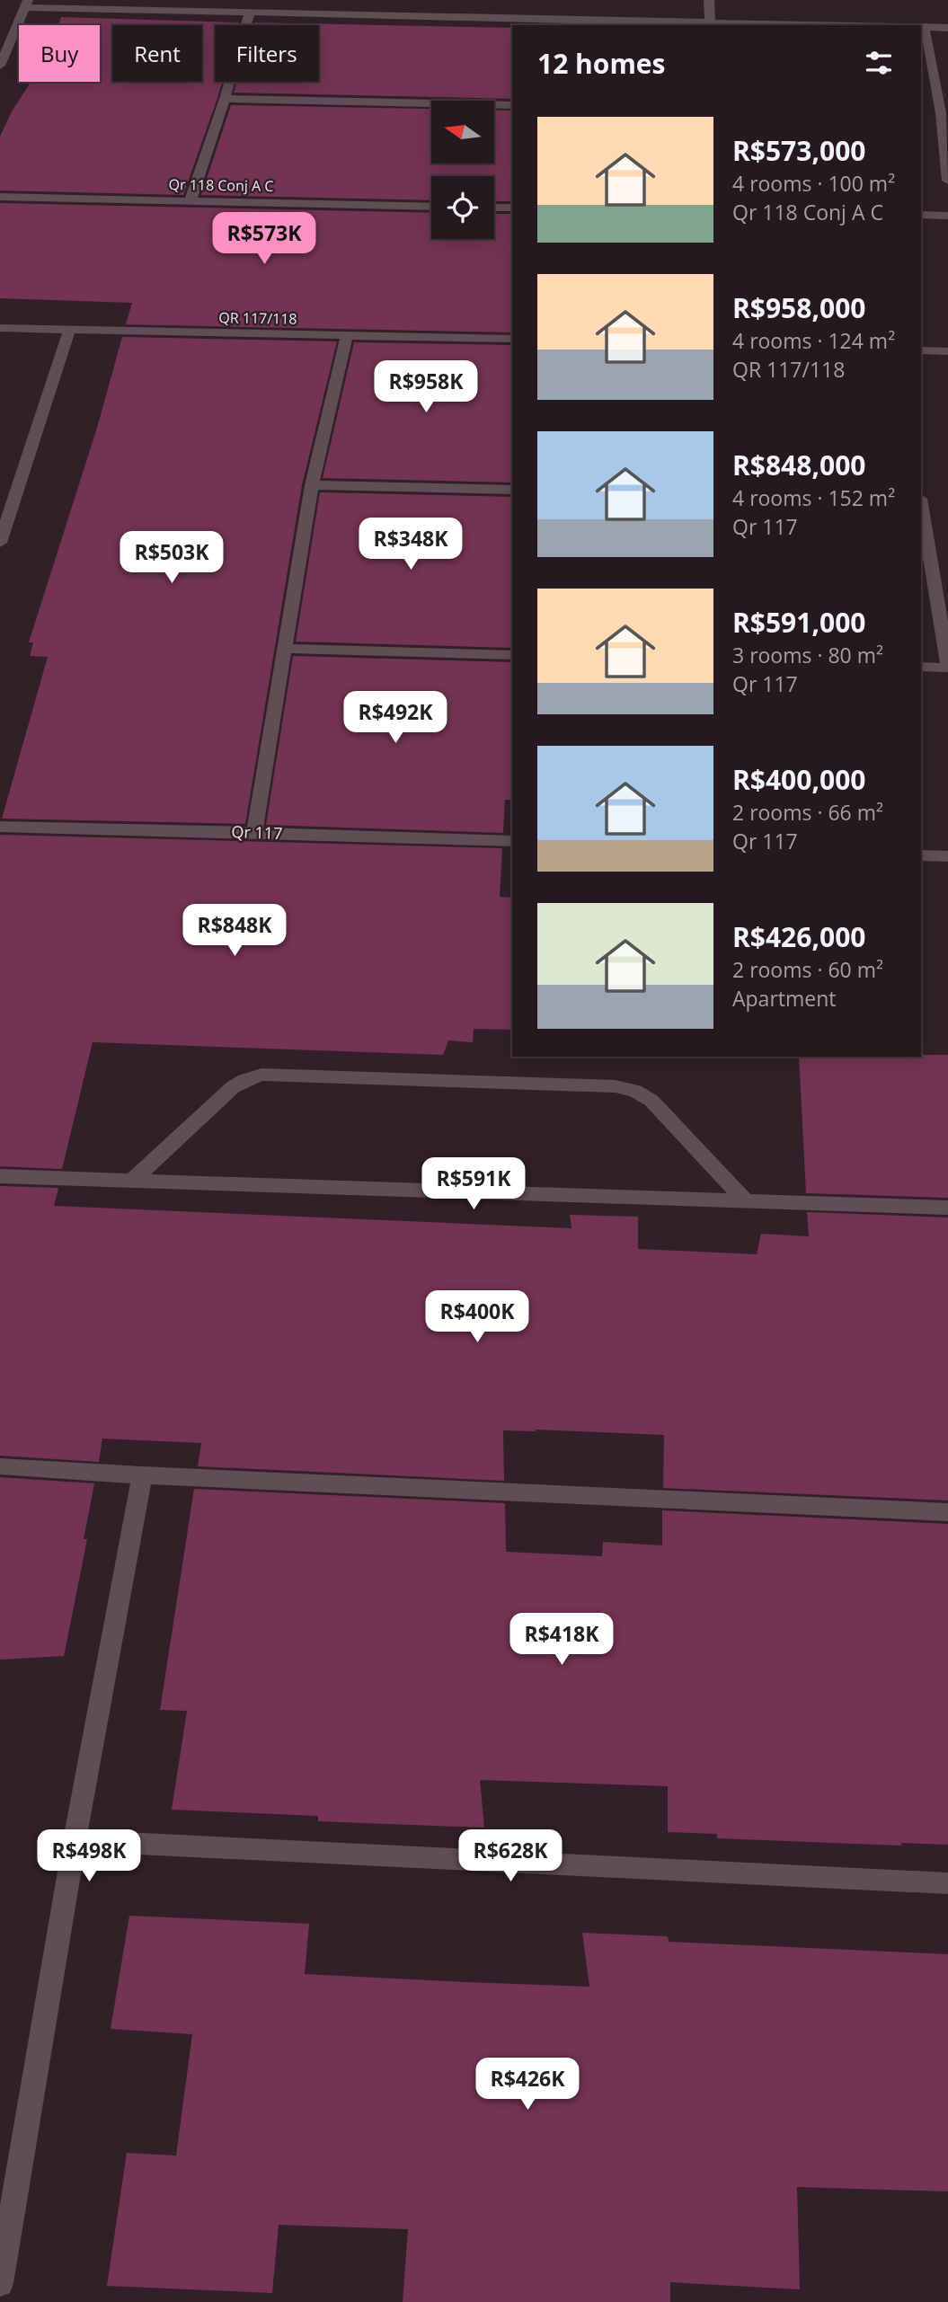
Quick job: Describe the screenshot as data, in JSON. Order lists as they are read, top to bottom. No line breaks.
{"streets":{"street":["Qr 118 Conj A C","QR 117/118","Qr 117"]},"north":"left","page":{"chip":["Buy","Rent","Filters"],"heading":"12 homes","list":[{"name":"R$573,000","note":"4 rooms · 100 m² · Qr 118 Conj A C"},{"name":"R$958,000","note":"4 rooms · 124 m² · QR 117/118"},{"name":"R$848,000","note":"4 rooms · 152 m² · Qr 117"},{"name":"R$591,000","note":"3 rooms · 80 m² · Qr 117"},{"name":"R$400,000","note":"2 rooms · 66 m² · Qr 117"},{"name":"R$426,000","note":"2 rooms · 60 m² · Apartment"}],"price":["R$573K","R$958K","R$348K","R$503K","R$492K","R$848K","R$591K","R$400K","R$418K","R$498K","R$628K","R$426K"]}}
